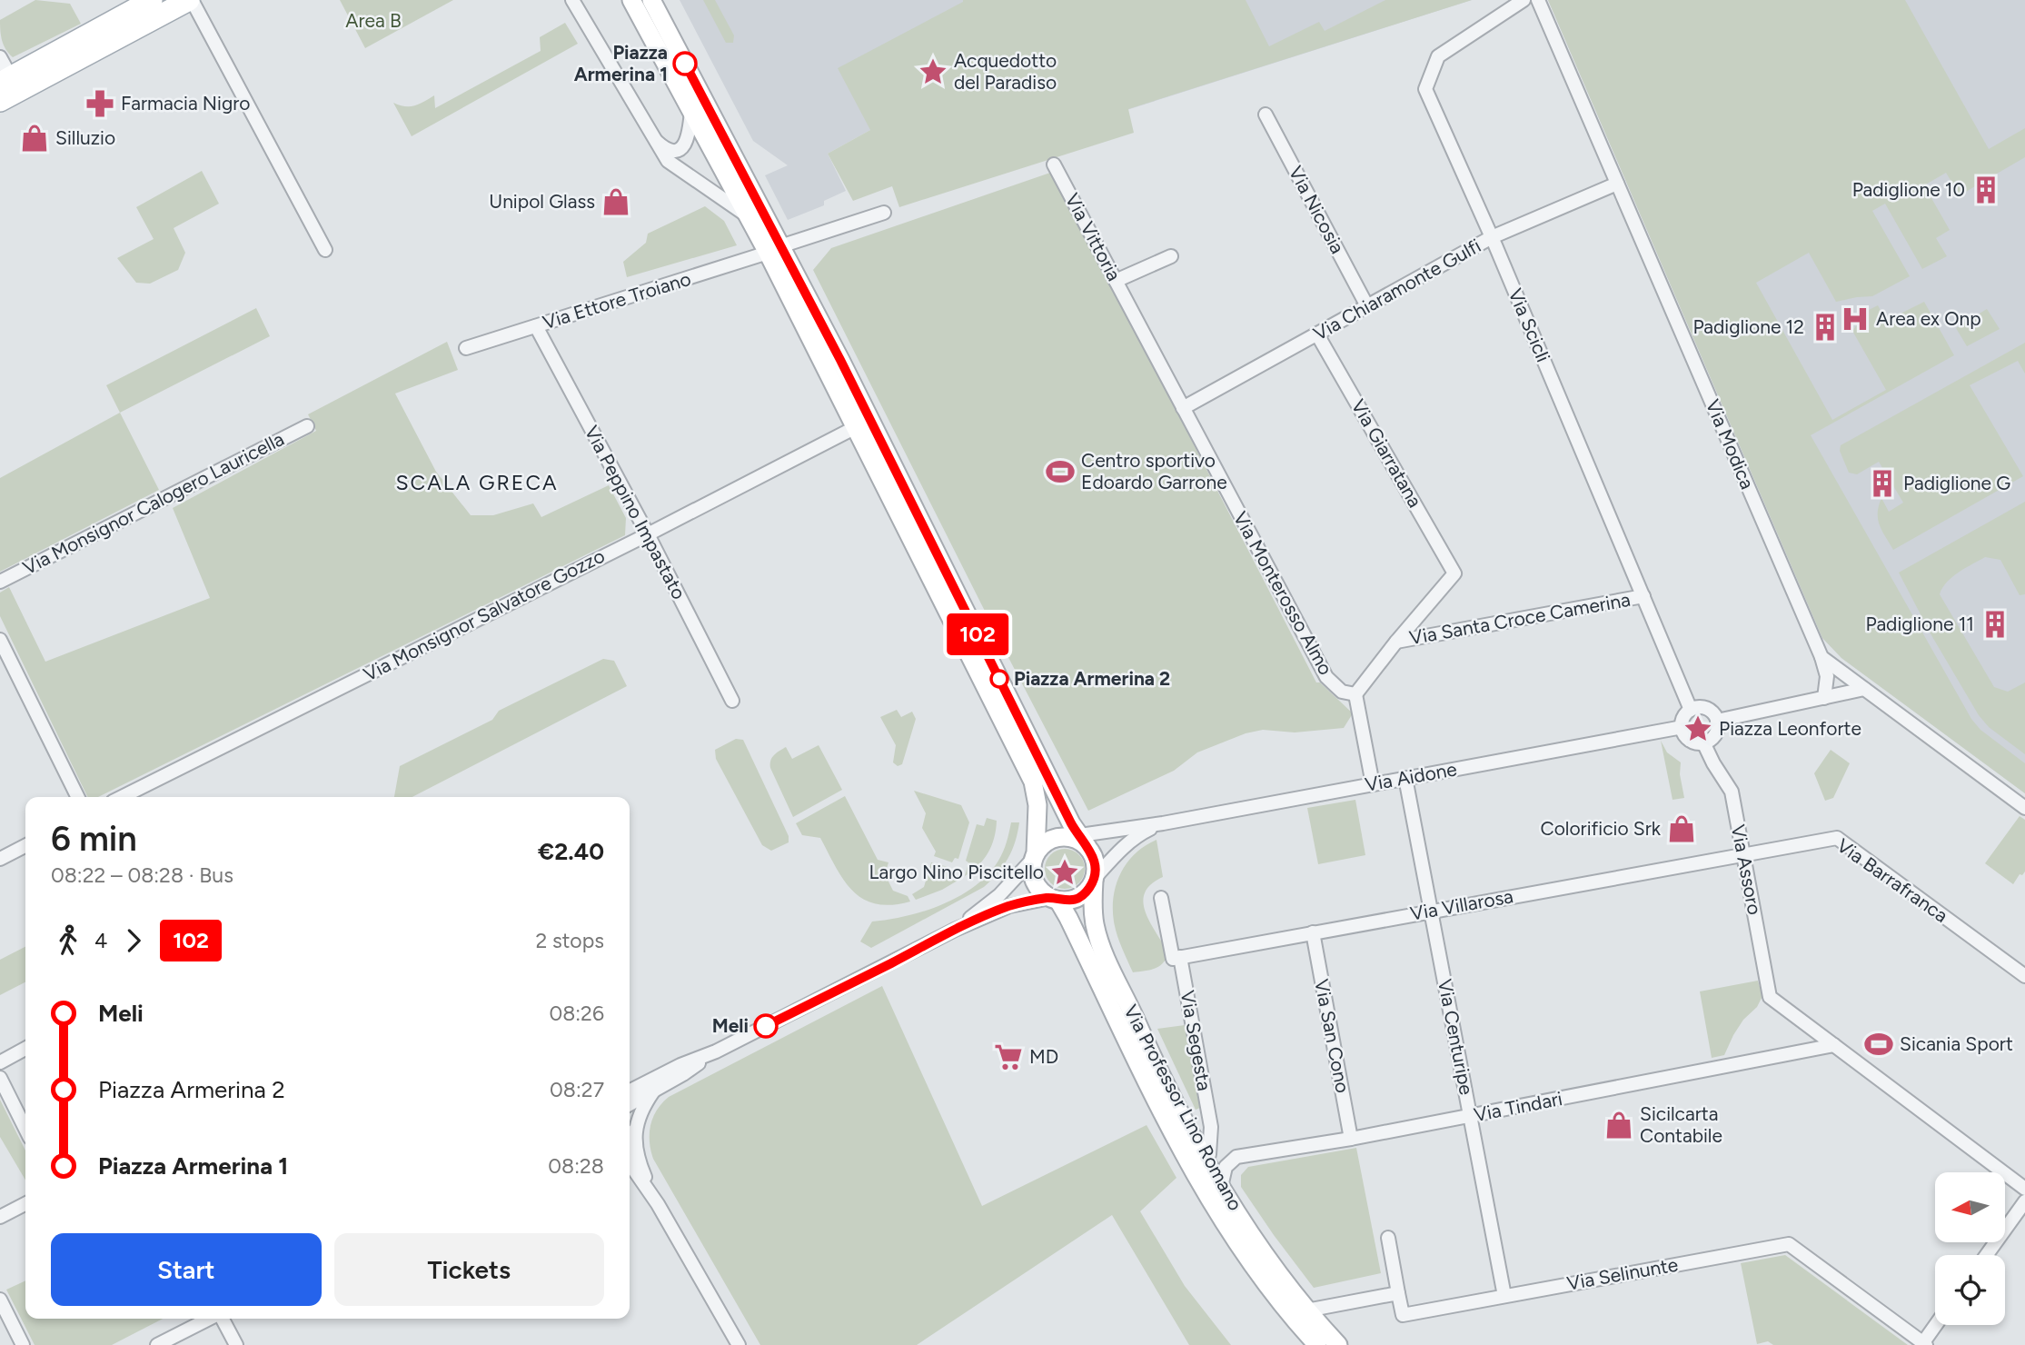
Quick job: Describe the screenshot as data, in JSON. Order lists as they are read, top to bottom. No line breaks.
{"streets":{"street":["Via Nicosia","Via Vittoria","Via Chiaramonte Gulfi","Via Ettore Troiano","Via Scicli","Via Modica","Via Giarratana","Via Monsignor Calogero Lauricella","Via Peppino Impastato","Via Monterosso Almo","Via Monsignor Salvatore Gozzo","Via Santa Croce Camerina","Via Aidone","Via Assoro","Via Barrafranca","Via Villarosa","Via San Cono","Via Centuripe","Via Segesta","Via Tindari","Via Professor Lino Romano","Via Selinunte"]},"crossings":[["Via Nicosia","Via Chiaramonte Gulfi"],["Via Vittoria","Via Monterosso Almo"],["Via Chiaramonte Gulfi","Via Scicli"],["Via Chiaramonte Gulfi","Via Modica"],["Via Chiaramonte Gulfi","Via Giarratana"],["Via Chiaramonte Gulfi","Via Monterosso Almo"],["Via Ettore Troiano","Via Peppino Impastato"],["Via Scicli","Via Santa Croce Camerina"],["Via Scicli","Via Aidone"],["Via Scicli","Via Assoro"],["Via Giarratana","Via Santa Croce Camerina"],["Via Peppino Impastato","Via Monsignor Salvatore Gozzo"],["Via Aidone","Via Assoro"],["Via Aidone","Via Centuripe"],["Via Assoro","Via Barrafranca"],["Via Assoro","Via Villarosa"],["Via Assoro","Via Tindari"],["Via Barrafranca","Via Villarosa"],["Via Villarosa","Via San Cono"],["Via Villarosa","Via Centuripe"],["Via Villarosa","Via Segesta"],["Via San Cono","Via Tindari"],["Via Centuripe","Via Tindari"],["Via Centuripe","Via Selinunte"],["Via Segesta","Via Professor Lino Romano"],["Via Tindari","Via Professor Lino Romano"]],"districts":["SCALA GRECA"],"parks":["Area B"],"places":{"other":["Piazza Armerina 1","Piazza Armerina 2","Meli"],"place":["Acquedotto del Paradiso","Piazza Leonforte","Largo Nino Piscitello"],"pharmacy":["Farmacia Nigro"],"shop":["Silluzio","Unipol Glass","Colorificio Srk","Sicilcarta Contabile"],"building":["Padiglione 10","Padiglione 12","Padiglione G","Padiglione 11"],"hospital":["Area ex Onp"],"sports":["Centro sportivo Edoardo Garrone","Sicania Sport"],"supermarket":["MD"]},"lines":["bus line 102"],"north":"left","page":{"on_map":"102","heading":["6 min","08:22 – 08:28 · Bus","€2.40"],"legs":["4","102","2 stops"],"list":[{"name":"Meli","value":"08:26"},{"name":"Piazza Armerina 2","value":"08:27"},{"name":"Piazza Armerina 1","value":"08:28"}],"buttons":["Start","Tickets"]}}
